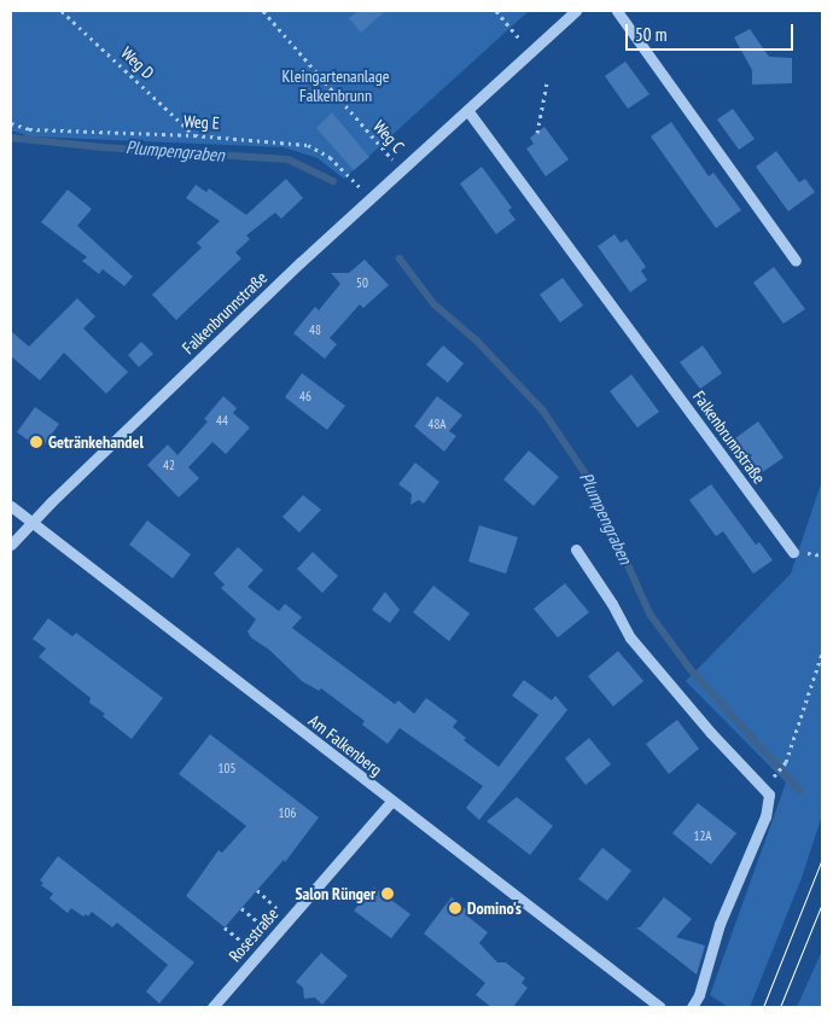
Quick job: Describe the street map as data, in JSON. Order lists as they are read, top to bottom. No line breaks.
{"streets":{"street":["Falkenbrunnstraße","Am Falkenberg","Rosestraße"],"path":["Weg D","Weg E","Weg C"]},"crossings":[["Weg D","Weg E"],["Weg E","Falkenbrunnstraße"],["Weg C","Falkenbrunnstraße"],["Falkenbrunnstraße","Am Falkenberg"],["Am Falkenberg","Rosestraße"]],"water":["Plumpengraben"],"parks":["Kleingartenanlage Falkenbrunn"],"places":["Getränkehandel","Salon Rünger","Domino's"],"house_numbers":["50","48","46","44","48A","42","105","106","12A"],"scale_bar":"50 m"}
